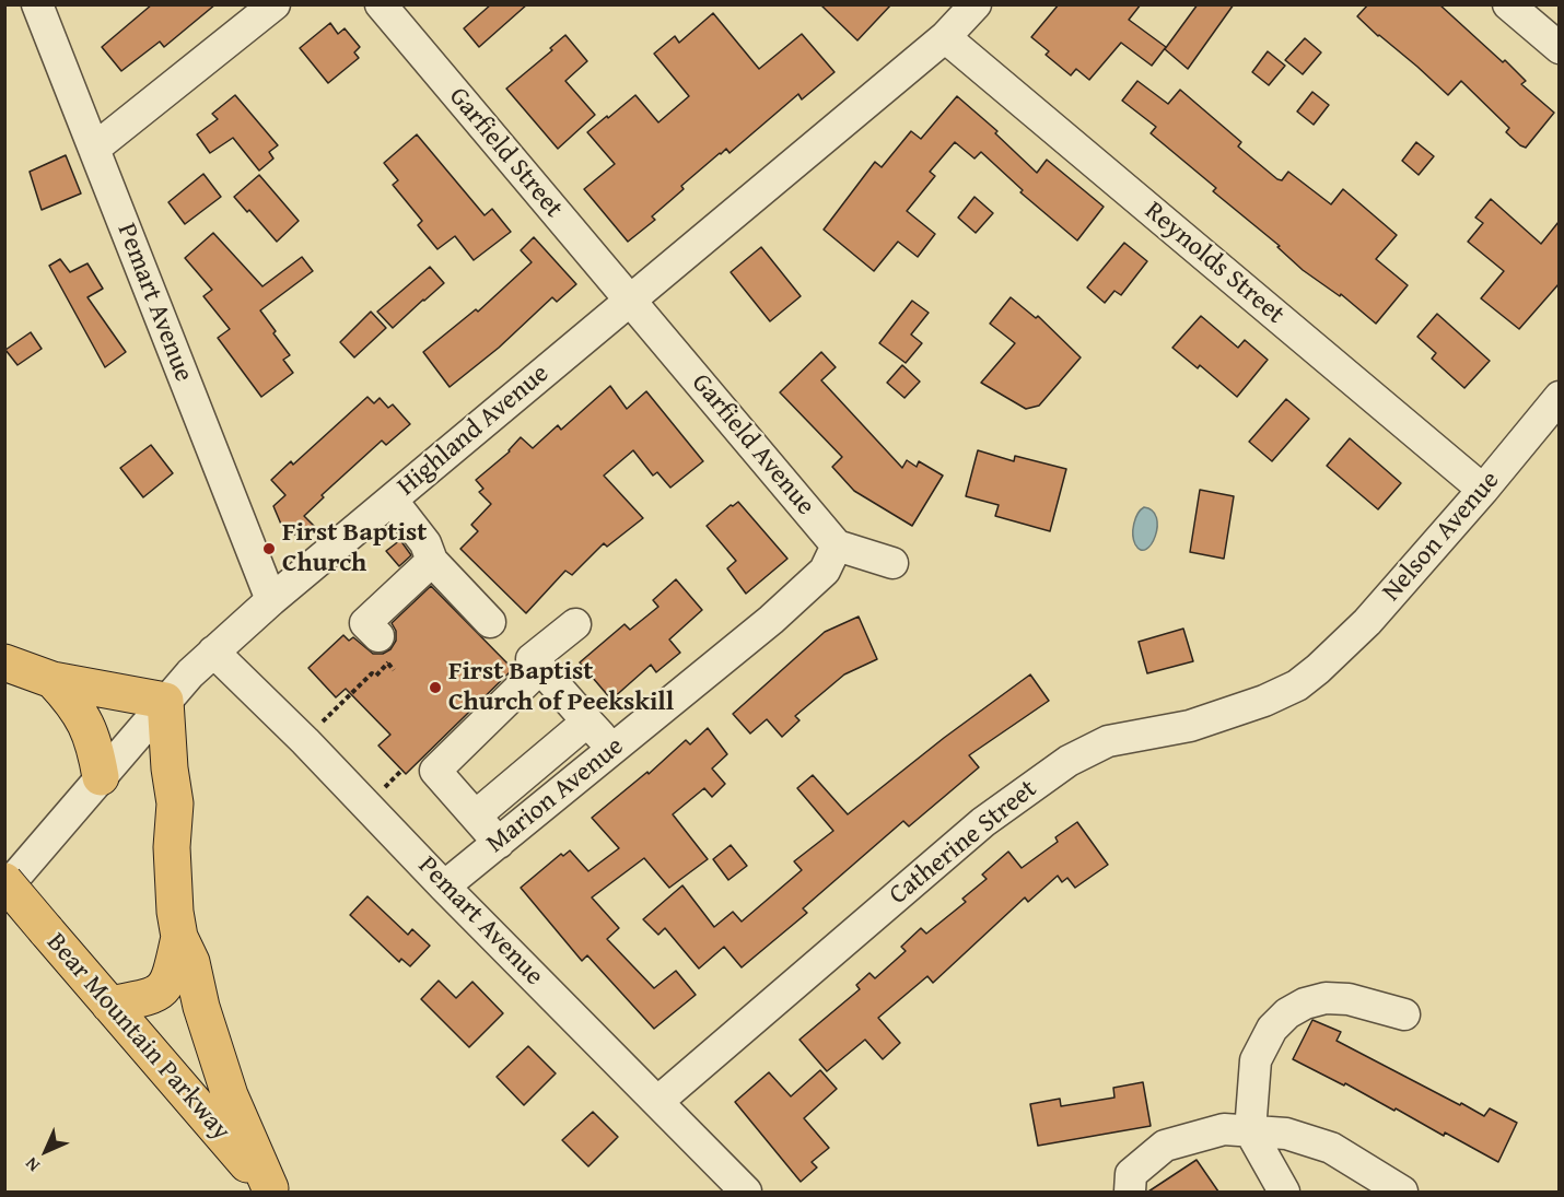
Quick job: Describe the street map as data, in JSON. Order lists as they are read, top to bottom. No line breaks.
{"streets":{"highway":["Bear Mountain Parkway"],"street":["Garfield Street","Reynolds Street","Pemart Avenue","Highland Avenue","Garfield Avenue","Nelson Avenue","Marion Avenue","Catherine Street"]},"crossings":[["Garfield Street","Highland Avenue"],["Garfield Street","Garfield Avenue"],["Reynolds Street","Highland Avenue"],["Reynolds Street","Nelson Avenue"],["Pemart Avenue","Highland Avenue"],["Pemart Avenue","Marion Avenue"],["Pemart Avenue","Catherine Street"],["Highland Avenue","Garfield Avenue"],["Garfield Avenue","Marion Avenue"],["Nelson Avenue","Catherine Street"]],"places":["First Baptist Church","First Baptist Church of Peekskill"],"north":"bottom left"}
